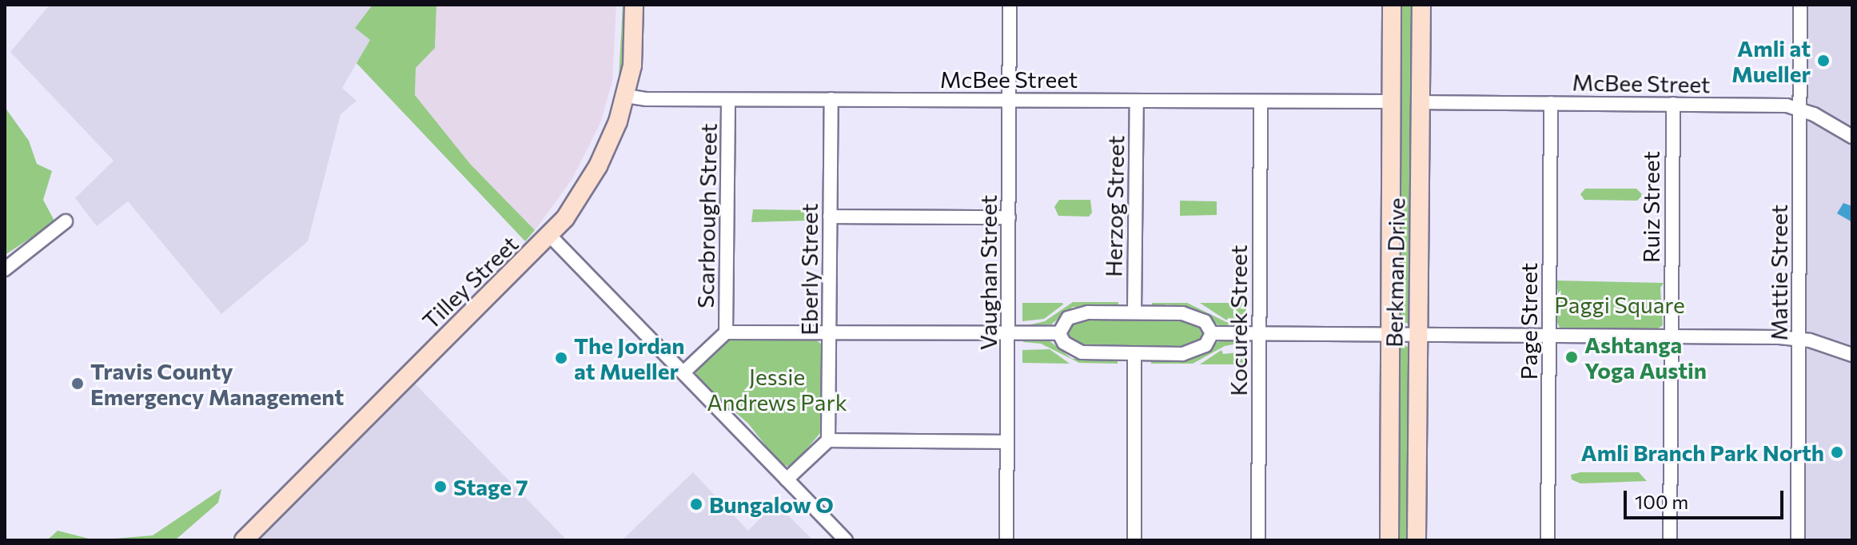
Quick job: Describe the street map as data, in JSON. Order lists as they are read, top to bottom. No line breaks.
{"streets":{"street":["McBee Street","Herzog Street","Ruiz Street","Scarbrough Street","Eberly Street","Vaughan Street","Berkman Drive","Mattie Street","Tilley Street","Kocurek Street","Page Street"]},"crossings":[["McBee Street","Herzog Street"],["McBee Street","Ruiz Street"],["McBee Street","Scarbrough Street"],["McBee Street","Eberly Street"],["McBee Street","Vaughan Street"],["McBee Street","Berkman Drive"],["McBee Street","Mattie Street"],["McBee Street","Tilley Street"],["McBee Street","Kocurek Street"],["McBee Street","Page Street"]],"parks":["Paggi Square","Jessie Andrews Park"],"places":["Amli at Mueller","Ashtanga Yoga Austin","The Jordan at Mueller","Travis County Emergency Management","Amli Branch Park North","Stage 7","Bungalow O"],"scale_bar":"100 m"}
